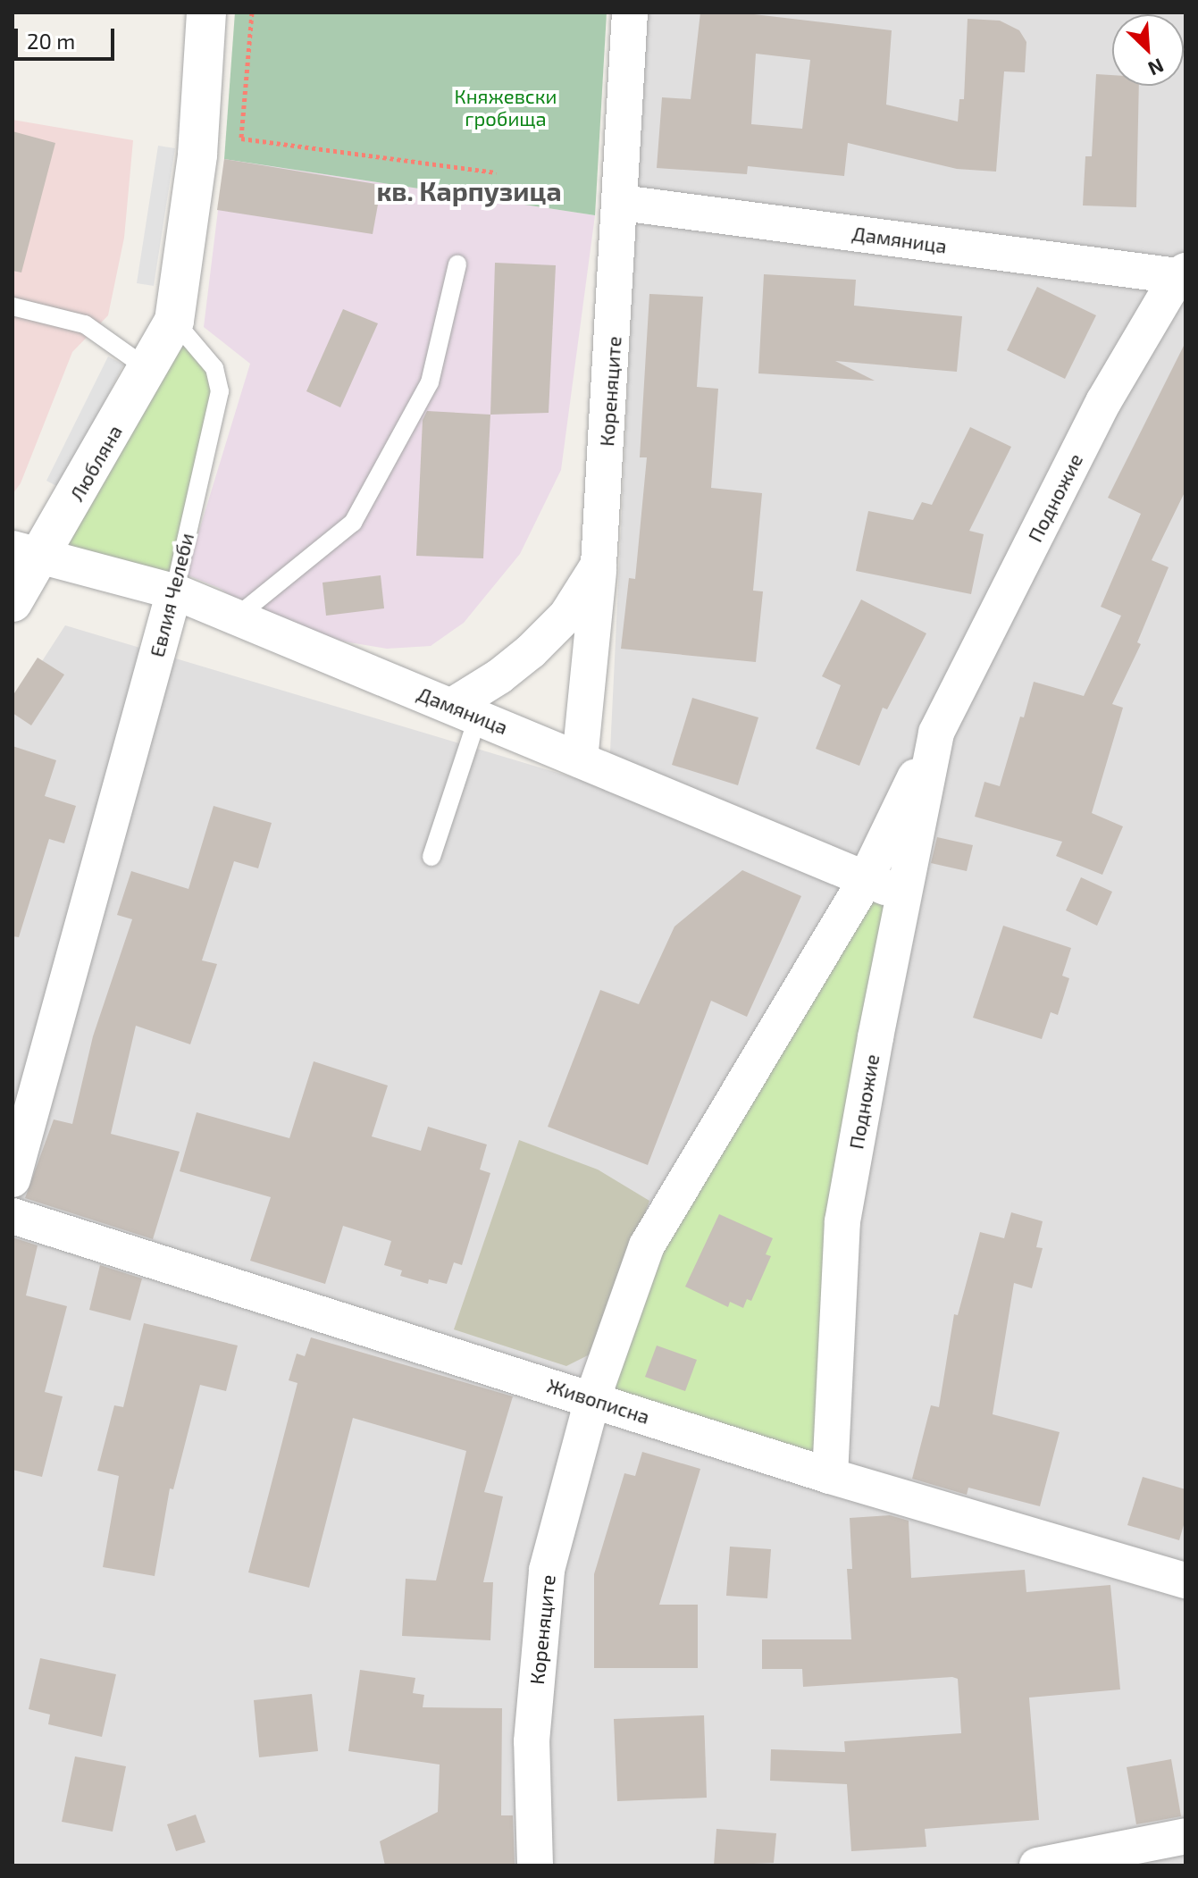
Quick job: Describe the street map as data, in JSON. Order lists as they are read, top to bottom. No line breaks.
{"streets":{"street":["Дамяница","Кореняците","Любляна","Подножие","Евлия Челеби","Живописна"]},"crossings":[["Дамяница","Кореняците"],["Дамяница","Любляна"],["Дамяница","Подножие"],["Дамяница","Евлия Челеби"],["Кореняците","Подножие"],["Кореняците","Живописна"],["Любляна","Евлия Челеби"],["Подножие","Живописна"]],"districts":["кв. Карпузица"],"parks":["Княжевски гробища"],"scale_bar":"20 m","north":"bottom right"}
